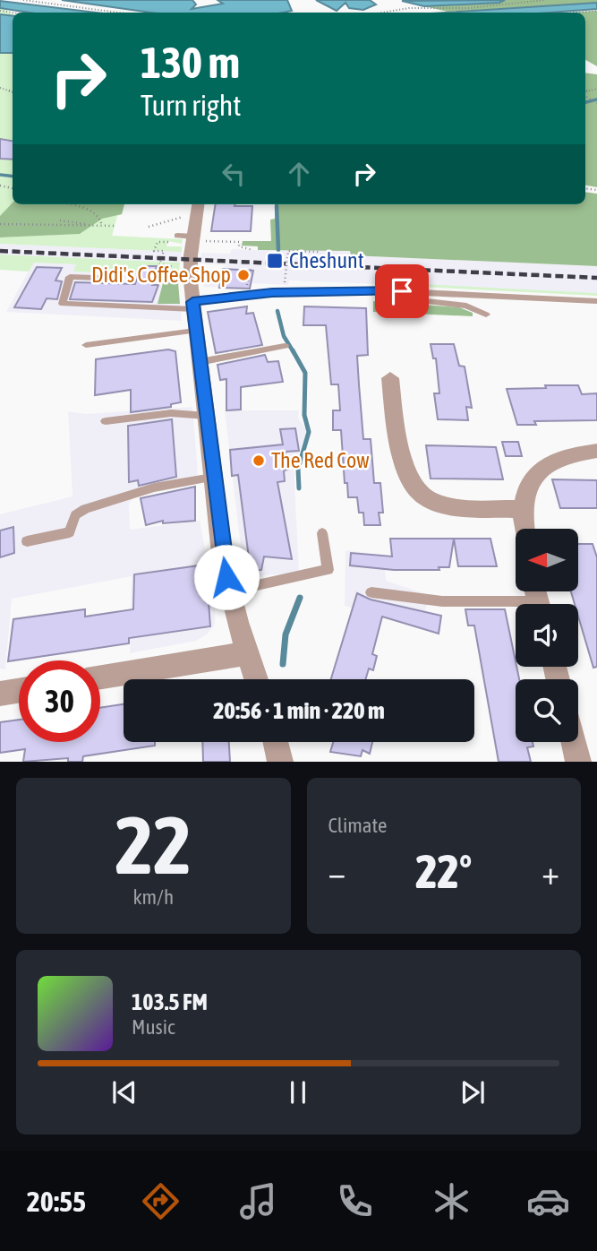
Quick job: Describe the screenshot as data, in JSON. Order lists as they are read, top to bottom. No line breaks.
{"places":{"transit":["Cheshunt"],"other":["Didi's Coffee Shop","The Red Cow"]},"north":"left","page":{"turn":["130 m","Turn right"],"limit":"30","trip":"20:56 · 1 min · 220 m","tile":[["22","km/h"],"Climate"],"heat":["−","22°","+"],"song":["103.5 FM","Music"],"tabs":"20:55"}}
